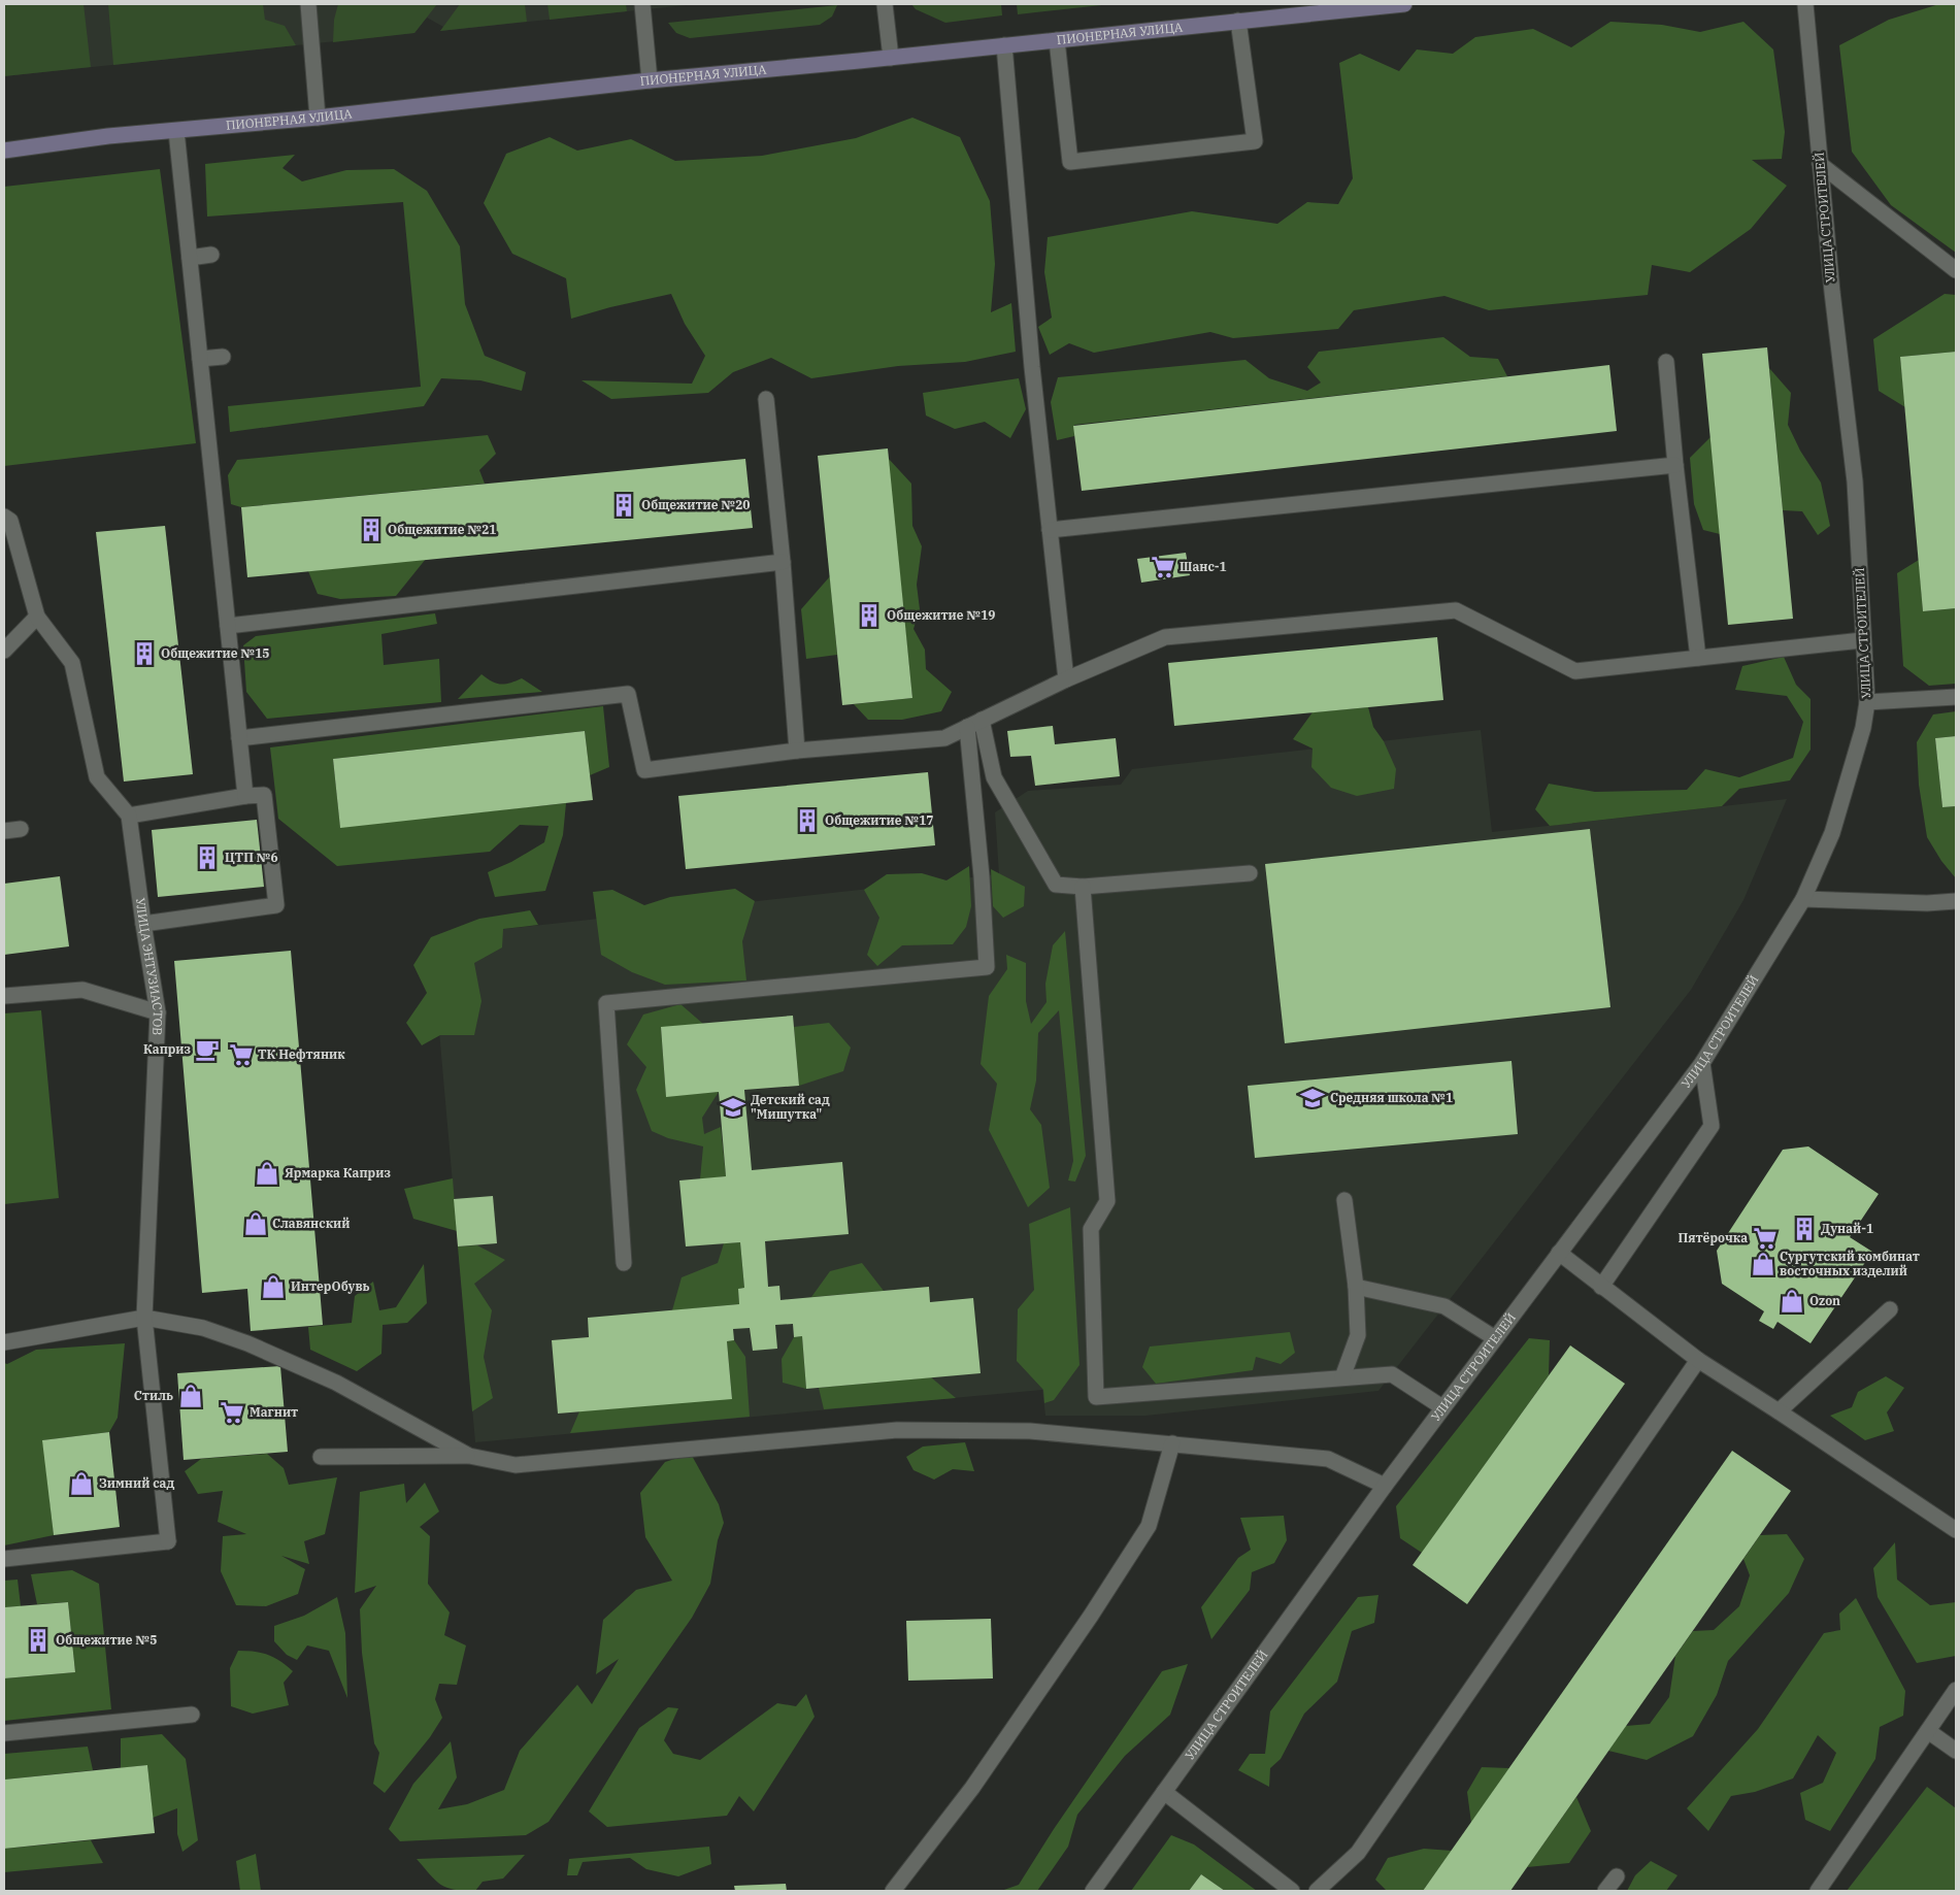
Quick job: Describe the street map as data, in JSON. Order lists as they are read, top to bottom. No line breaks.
{"streets":{"main road":["ПИОНЕРНАЯ УЛИЦА"],"street":["УЛИЦА СТРОИТЕЛЕЙ","УЛИЦА ЭНТУЗИАСТОВ"]},"places":{"building":["Общежитие №20","Общежитие №21","Общежитие №19","Общежитие №15","Общежитие №17","ЦТП №6","Дунай-1","Общежитие №5"],"supermarket":["Шанс-1","ТК Нефтяник","Пятёрочка","Магнит"],"cafe":["Каприз"],"school or university":["Средняя школа №1","Детский сад \"Мишутка\""],"shop":["Ярмарка Каприз","Славянский","Сургутский комбинат восточных изделий","ИнтерОбувь","Ozon","Стиль","Зимний сад"]}}
